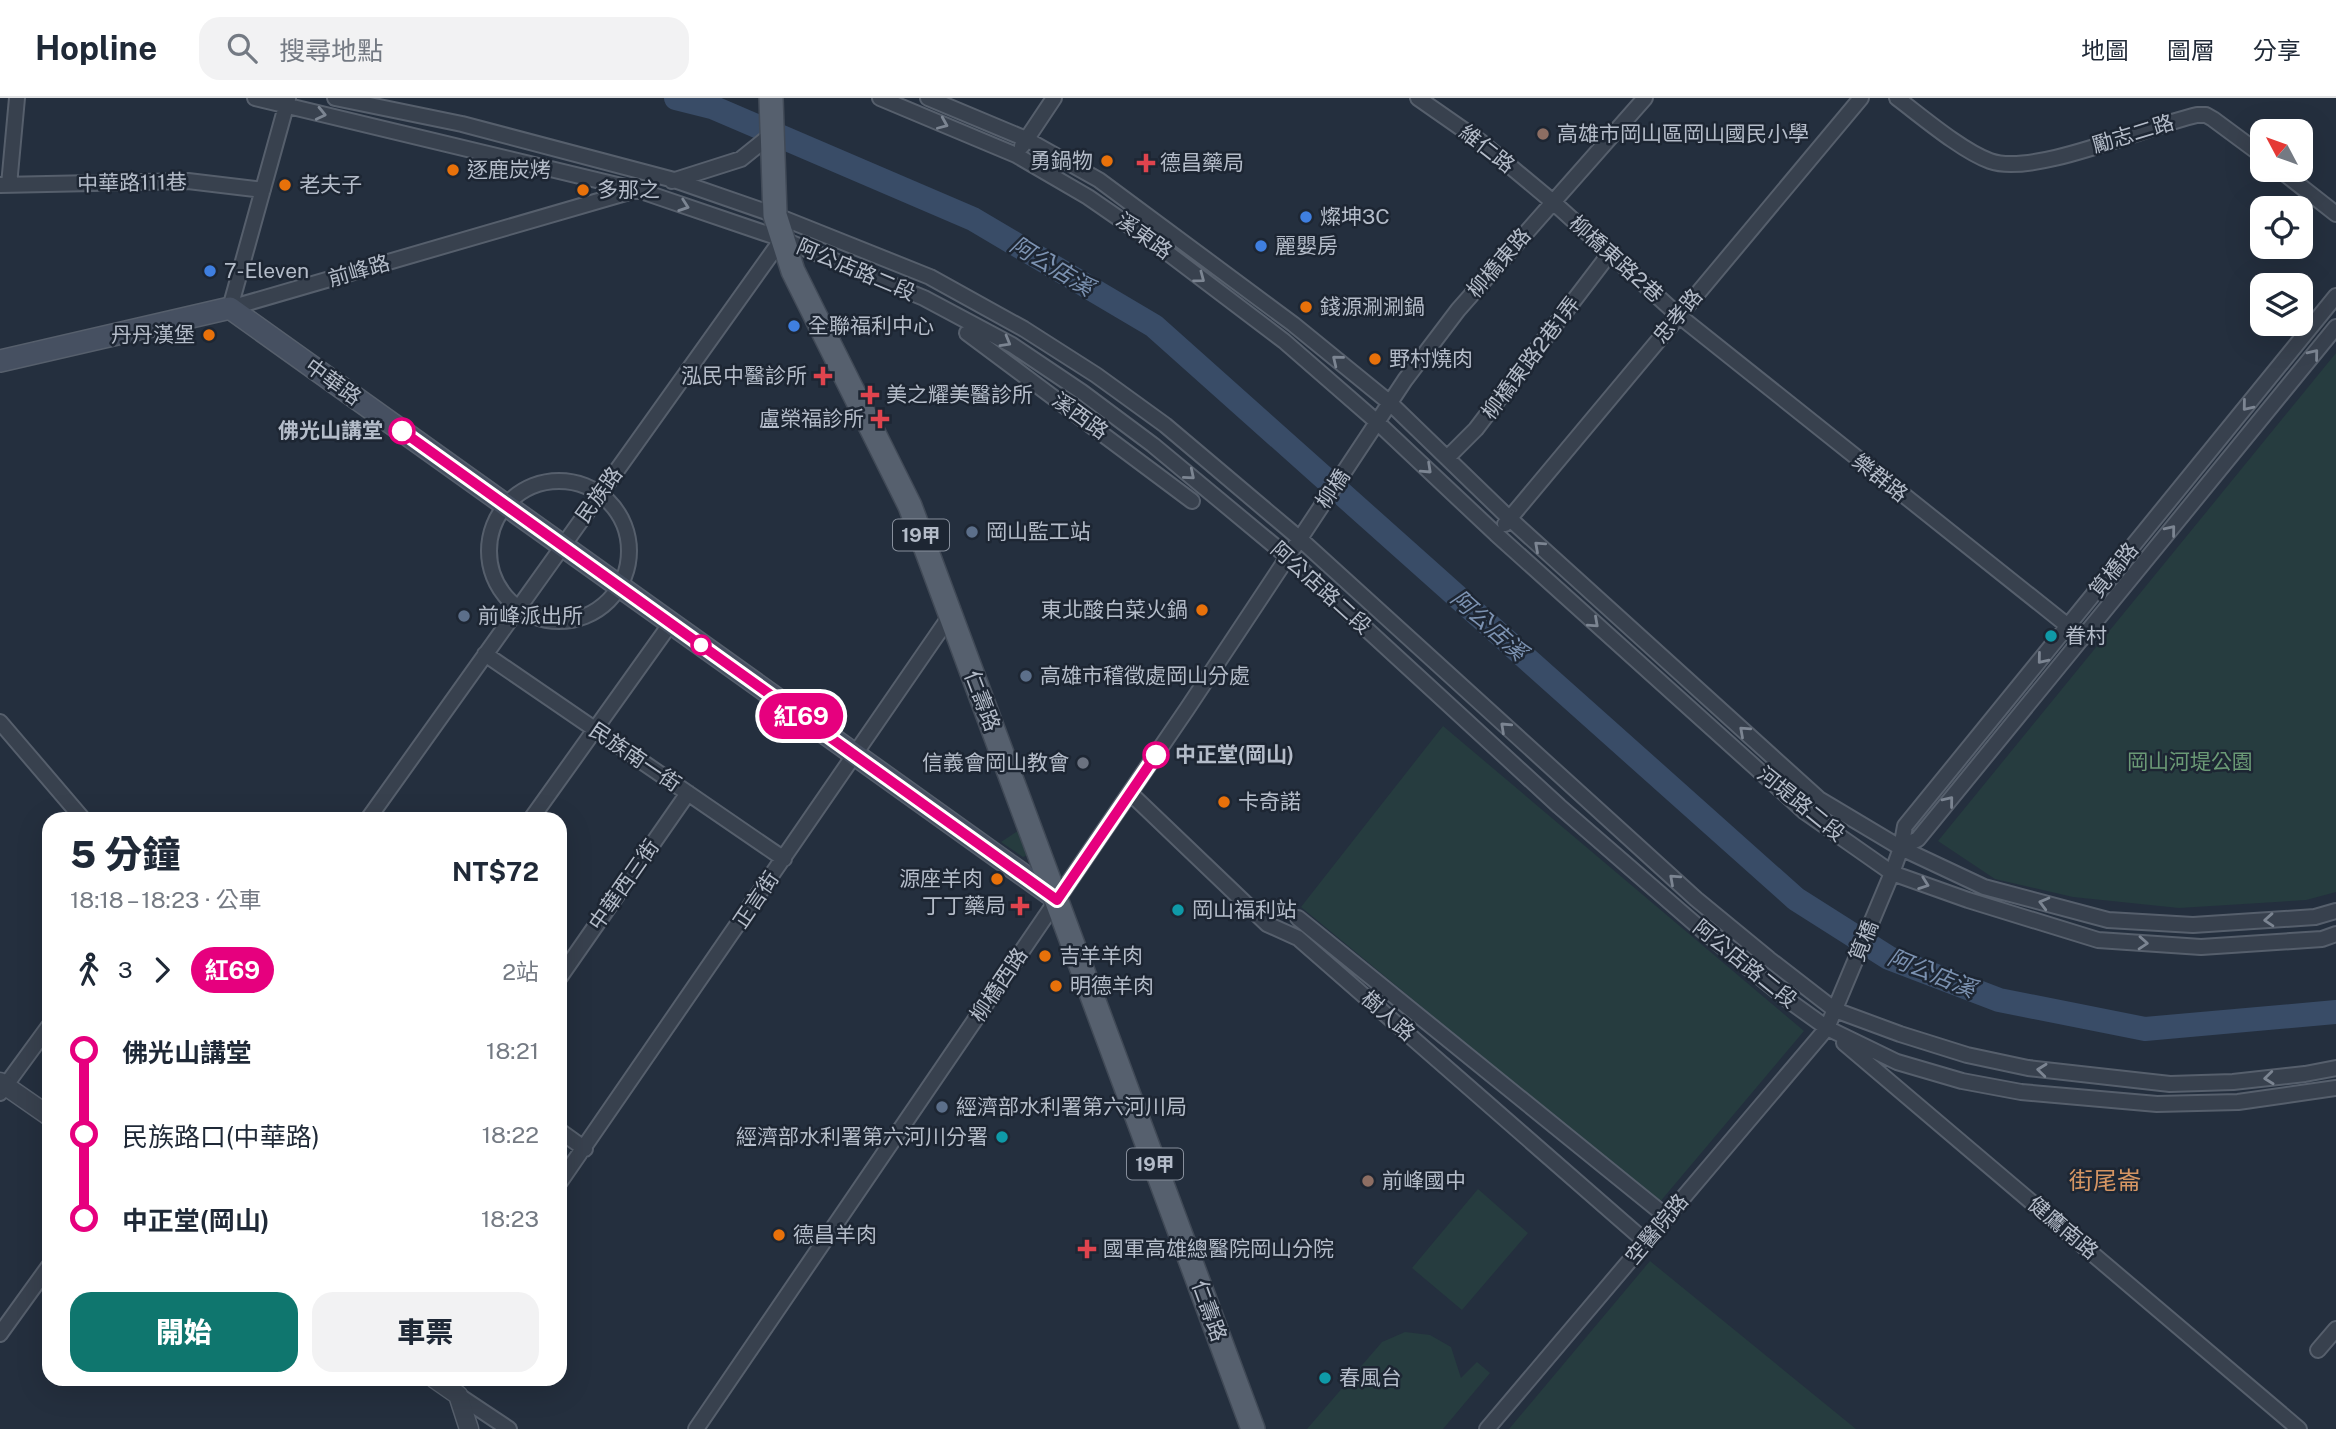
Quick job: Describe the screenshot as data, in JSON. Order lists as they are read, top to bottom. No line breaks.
{"streets":{"main road":["前峰路","中華路","19甲","仁壽路"],"street":["勵志二路","維仁路","中華路111巷","溪東路","柳橋東路2巷","柳橋東路","阿公店路二段","忠孝路","柳橋東路2巷1弄","溪西路","樂群路","柳橋","民族路","筧橋路","民族南一街","河堤路二段","中華西三街","正言街","筧橋","柳橋西路","樹人路","健鷹南路","空醫院路"]},"crossings":[["維仁路","柳橋東路2巷"],["維仁路","柳橋東路"],["溪東路","柳橋東路"],["溪東路","河堤路二段"],["柳橋東路2巷","柳橋東路"],["柳橋東路2巷","忠孝路"],["柳橋東路2巷","柳橋東路2巷1弄"],["柳橋東路2巷","樂群路"],["柳橋東路","柳橋"],["柳橋東路","河堤路二段"],["阿公店路二段","前峰路"],["阿公店路二段","柳橋"],["阿公店路二段","民族路"],["阿公店路二段","仁壽路"],["阿公店路二段","筧橋"],["阿公店路二段","柳橋西路"],["阿公店路二段","健鷹南路"],["阿公店路二段","空醫院路"],["前峰路","中華路"],["前峰路","19甲"],["前峰路","仁壽路"],["忠孝路","樂群路"],["忠孝路","河堤路二段"],["柳橋東路2巷1弄","河堤路二段"],["中華路","民族路"],["中華路","仁壽路"],["中華路","正言街"],["中華路","柳橋西路"],["樂群路","筧橋路"],["柳橋","柳橋西路"],["民族路","仁壽路"],["民族路","民族南一街"],["19甲","仁壽路"],["筧橋路","河堤路二段"],["筧橋路","筧橋"],["仁壽路","正言街"],["仁壽路","柳橋西路"],["民族南一街","中華西三街"],["民族南一街","正言街"],["河堤路二段","筧橋"],["筧橋","健鷹南路"],["筧橋","空醫院路"],["柳橋西路","樹人路"],["樹人路","空醫院路"],["健鷹南路","空醫院路"]],"districts":["街尾崙"],"water":["阿公店溪"],"parks":["岡山河堤公園"],"places":{"other":["高雄市岡山區岡山國民小學","勇鍋物","逐鹿炭烤","老夫子","多那之","燦坤3C","麗嬰房","7-Eleven","錢源涮涮鍋","全聯福利中心","丹丹漢堡","野村燒肉","佛光山講堂","岡山監工站","東北酸白菜火鍋","前峰派出所","眷村","高雄市稽徵處岡山分處","中正堂(岡山)","信義會岡山教會","卡奇諾","源座羊肉","岡山福利站","吉羊羊肉","明德羊肉","經濟部水利署第六河川局","經濟部水利署第六河川分署","前峰國中","德昌羊肉","春風台"],"health":["德昌藥局","泓民中醫診所","美之耀美醫診所","盧榮福診所","丁丁藥局","國軍高雄總醫院岡山分院"]},"lines":["bus line 紅69"],"north":"top left","page":{"header":"Hopline","search":"搜尋地點","nav":["地圖","圖層","分享"],"on_map":"紅69","heading":["5 分鐘","18:18 – 18:23 · 公車","NT$72"],"legs":["3","紅69","2站"],"list":[{"name":"佛光山講堂","value":"18:21"},{"name":"民族路口(中華路)","value":"18:22"},{"name":"中正堂(岡山)","value":"18:23"}],"buttons":["開始","車票"]}}
